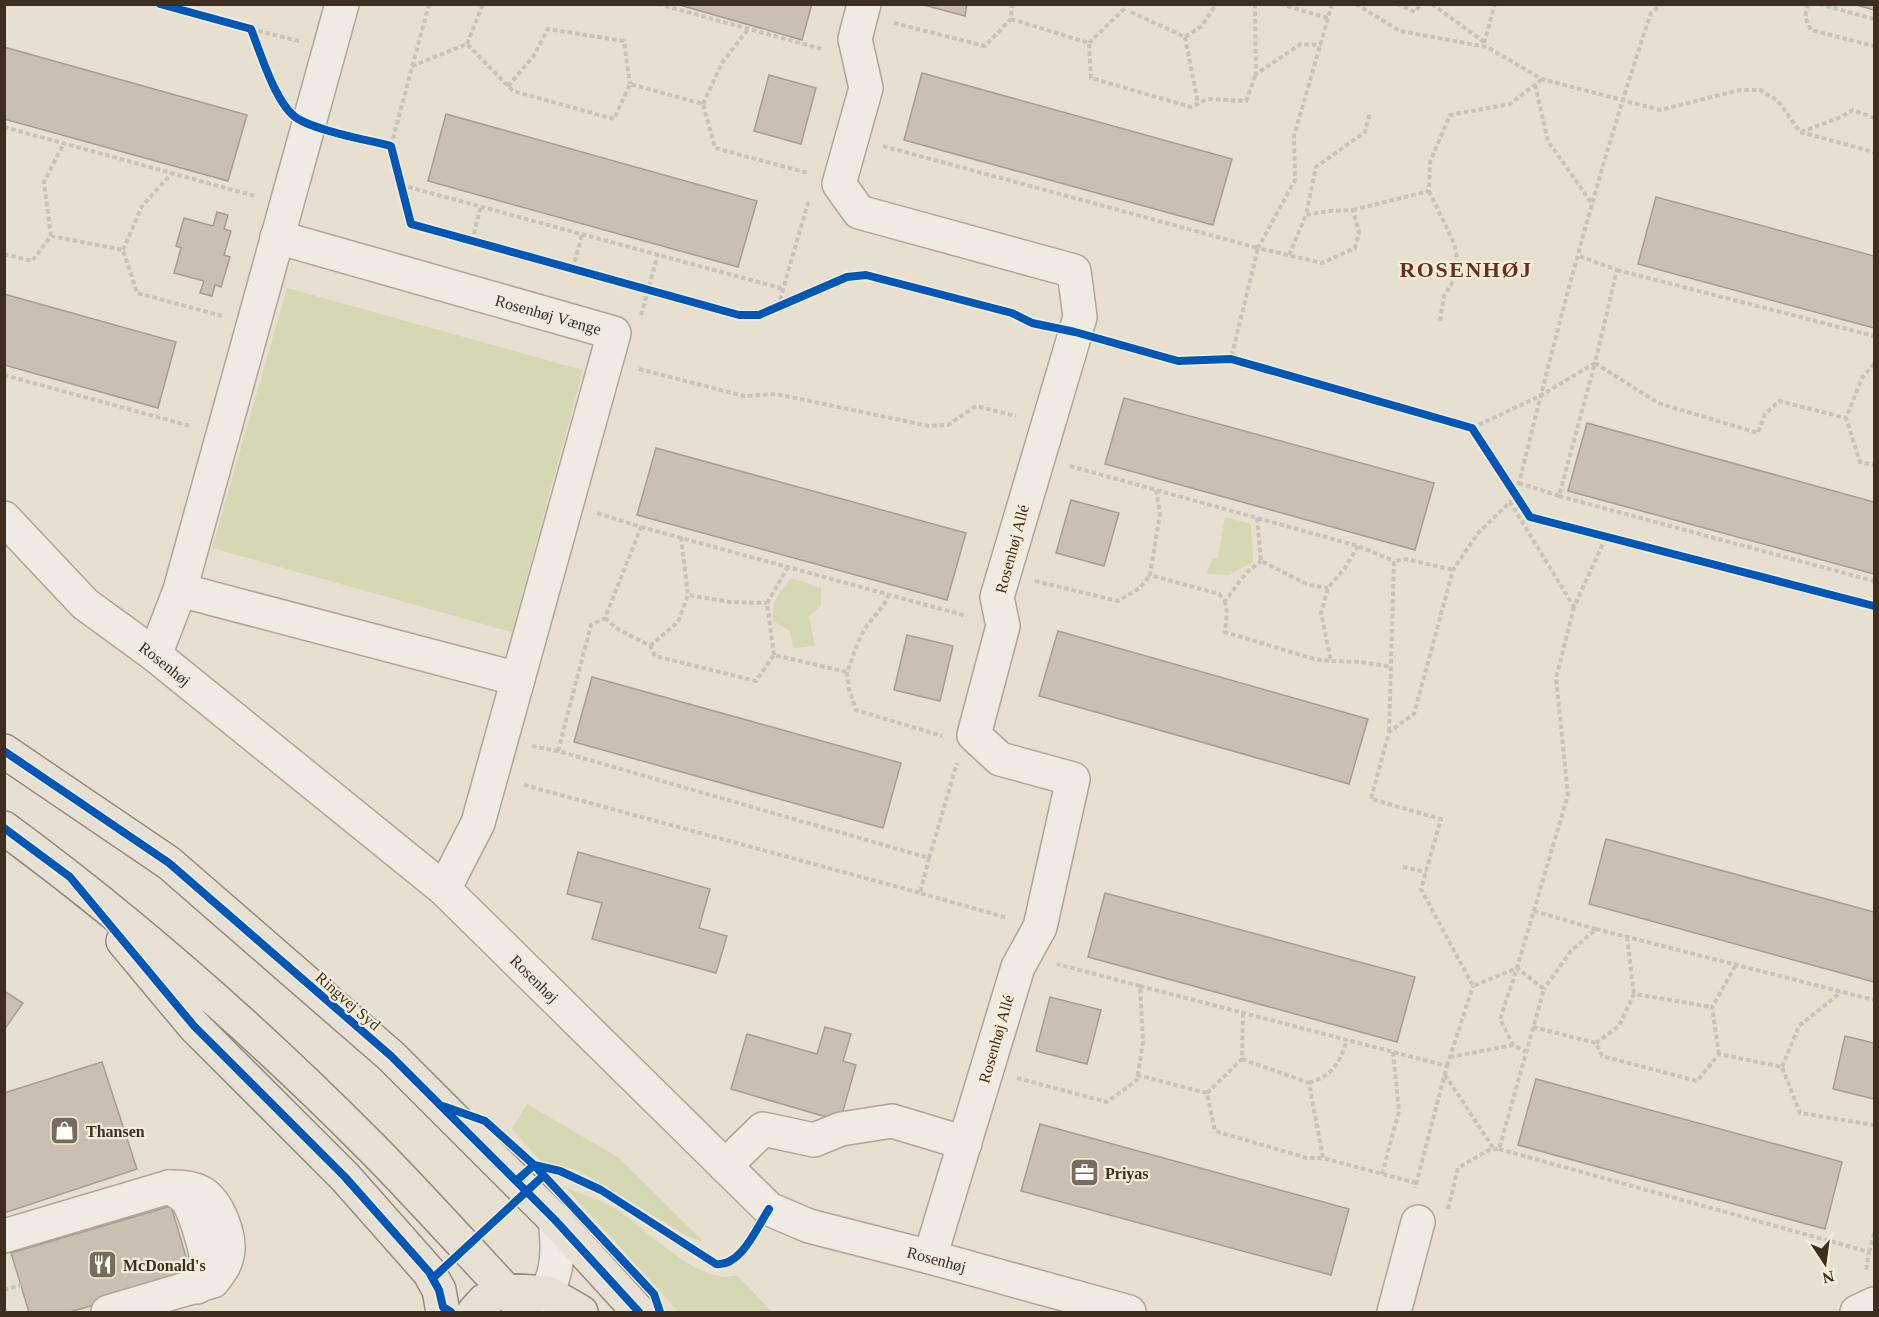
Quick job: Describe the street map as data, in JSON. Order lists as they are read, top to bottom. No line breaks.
{"streets":{"main road":["Ringvej Syd"],"street":["Rosenhøj Vænge","Rosenhøj Allé","Rosenhøj"]},"crossings":[["Rosenhøj Vænge","Rosenhøj"],["Rosenhøj Allé","Rosenhøj"]],"districts":["ROSENHØJ"],"places":{"shop":["Thansen"],"office":["Priyas"],"restaurant":["McDonald's"]},"north":"bottom"}
